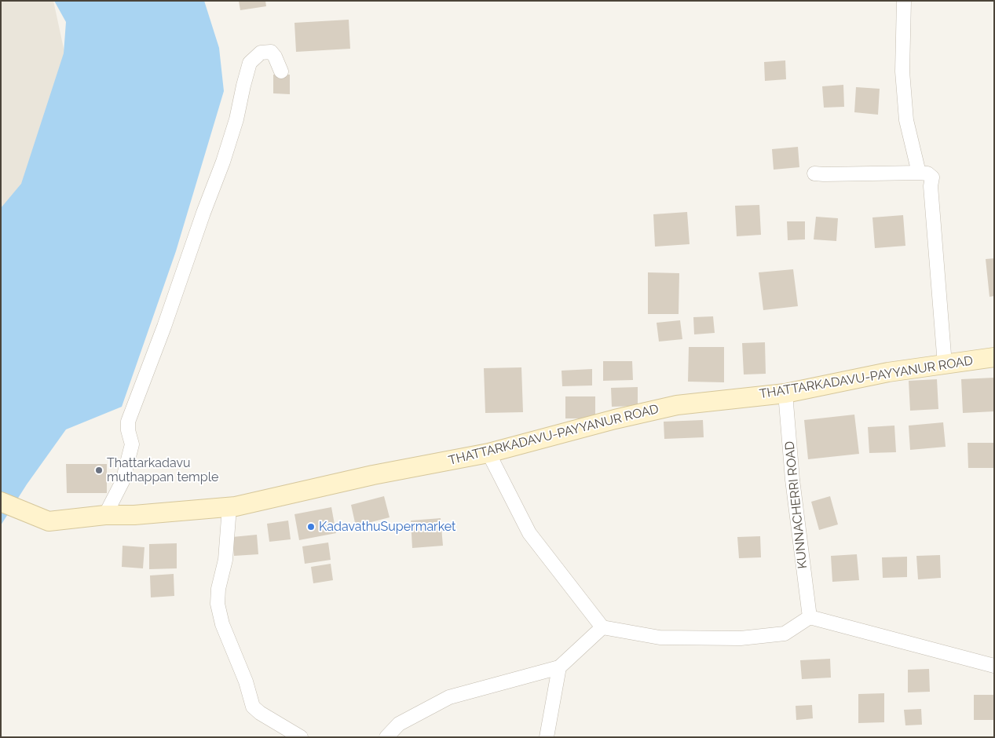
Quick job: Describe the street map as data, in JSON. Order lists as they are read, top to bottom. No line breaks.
{"streets":{"main road":["THATTARKADAVU-PAYYANUR ROAD"],"street":["KUNNACHERRI ROAD"]},"crossings":[["THATTARKADAVU-PAYYANUR ROAD","KUNNACHERRI ROAD"]],"places":["Thattarkadavu muthappan temple","KadavathuSupermarket"]}
